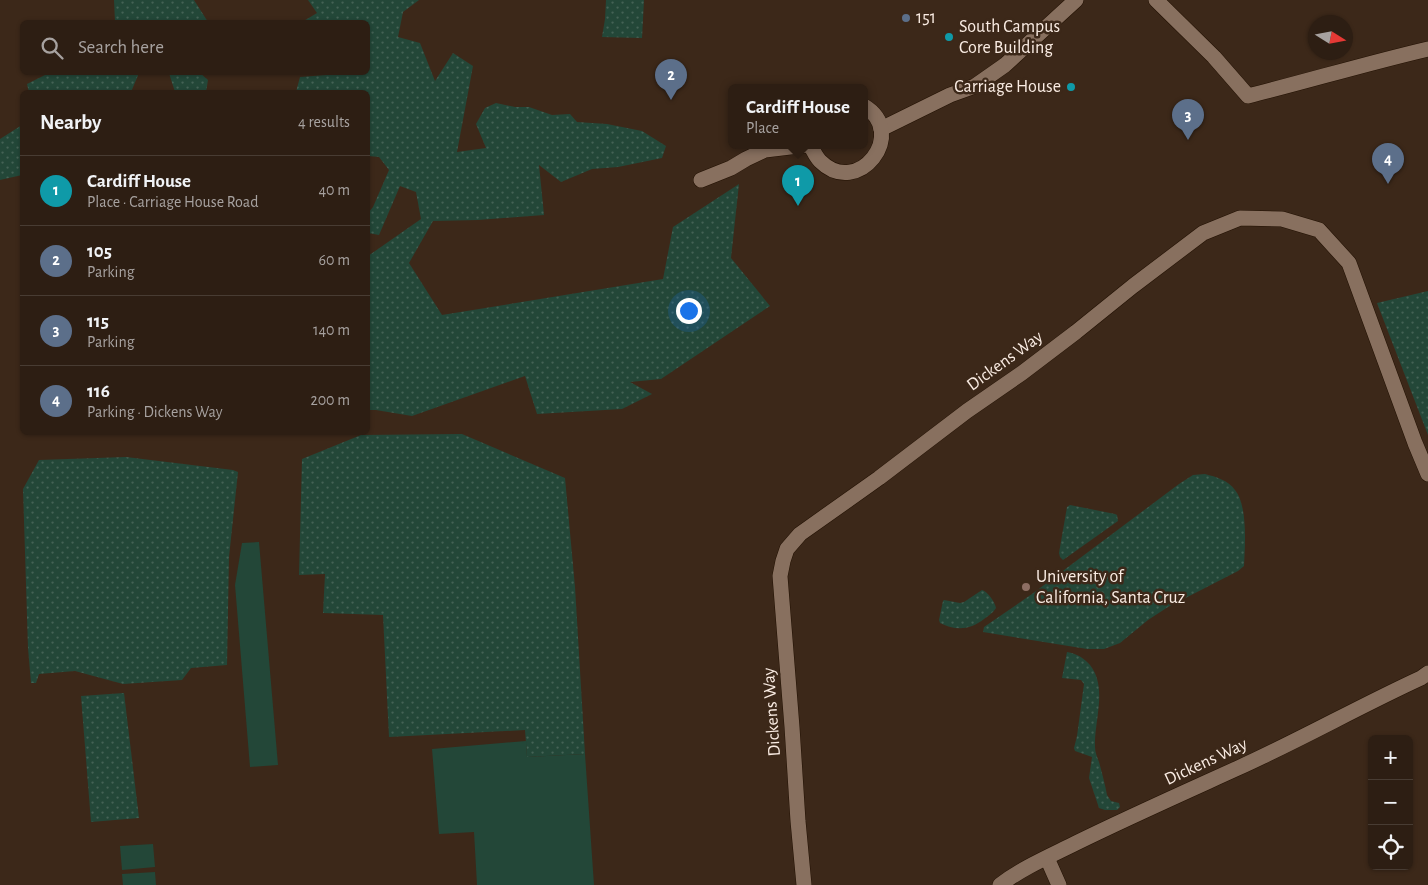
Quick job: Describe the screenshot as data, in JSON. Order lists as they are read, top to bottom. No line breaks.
{"streets":{"street":["Dickens Way"]},"places":["151","South Campus Core Building","Carriage House","University of California, Santa Cruz"],"north":"right","page":{"search":"Search here","pins":["2","3","4","1"],"popup":["Cardiff House","Place"],"heading":["Nearby","4 results"],"list":[{"mark":"1","name":"Cardiff House","note":"Place · Carriage House Road","value":"40 m"},{"mark":"2","name":"105","note":"Parking","value":"60 m"},{"mark":"3","name":"115","note":"Parking","value":"140 m"},{"mark":"4","name":"116","note":"Parking · Dickens Way","value":"200 m"}],"map_buttons":["+","−"]}}
